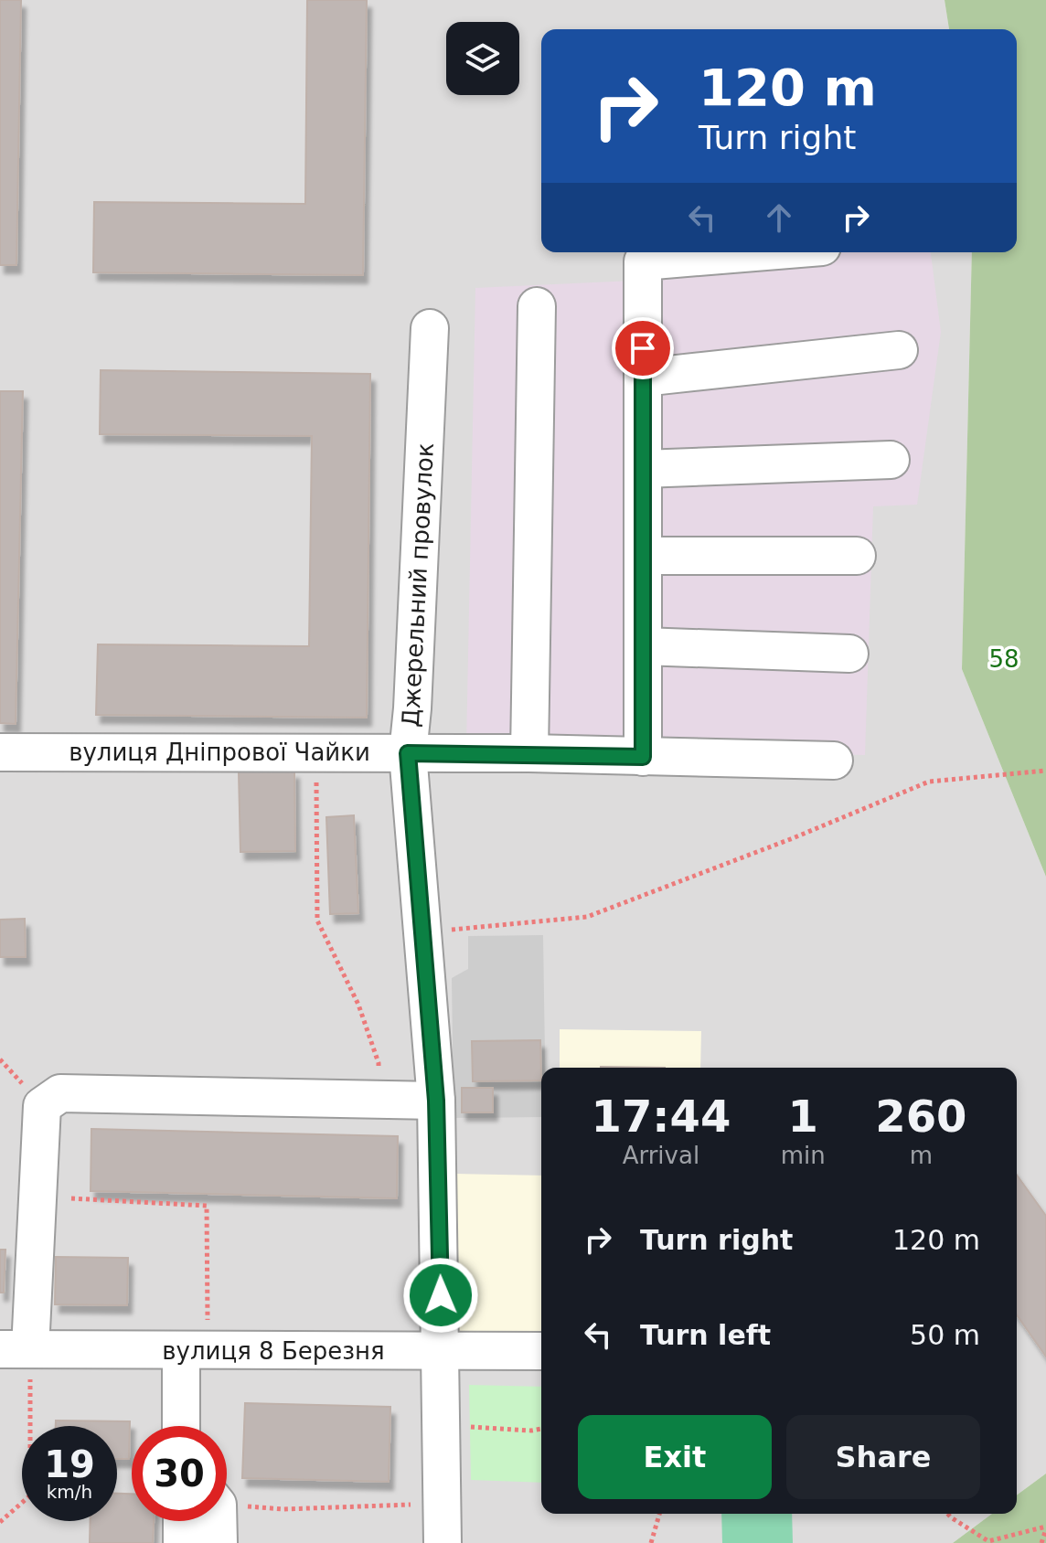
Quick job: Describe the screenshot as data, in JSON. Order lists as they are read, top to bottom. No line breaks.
{"streets":{"street":["Джерельний провулок","вулиця Дніпрової Чайки","вулиця 8 Березня"]},"crossings":[["Джерельний провулок","вулиця Дніпрової Чайки"],["Джерельний провулок","вулиця 8 Березня"]],"parks":["58"],"page":{"turn":["120 m","Turn right"],"eta":["17:44","Arrival","1","min","260","m"],"list":[{"name":"Turn right","value":"120 m"},{"name":"Turn left","value":"50 m"}],"buttons":["Exit","Share"],"speed":"19 km/h","limit":"30"}}
